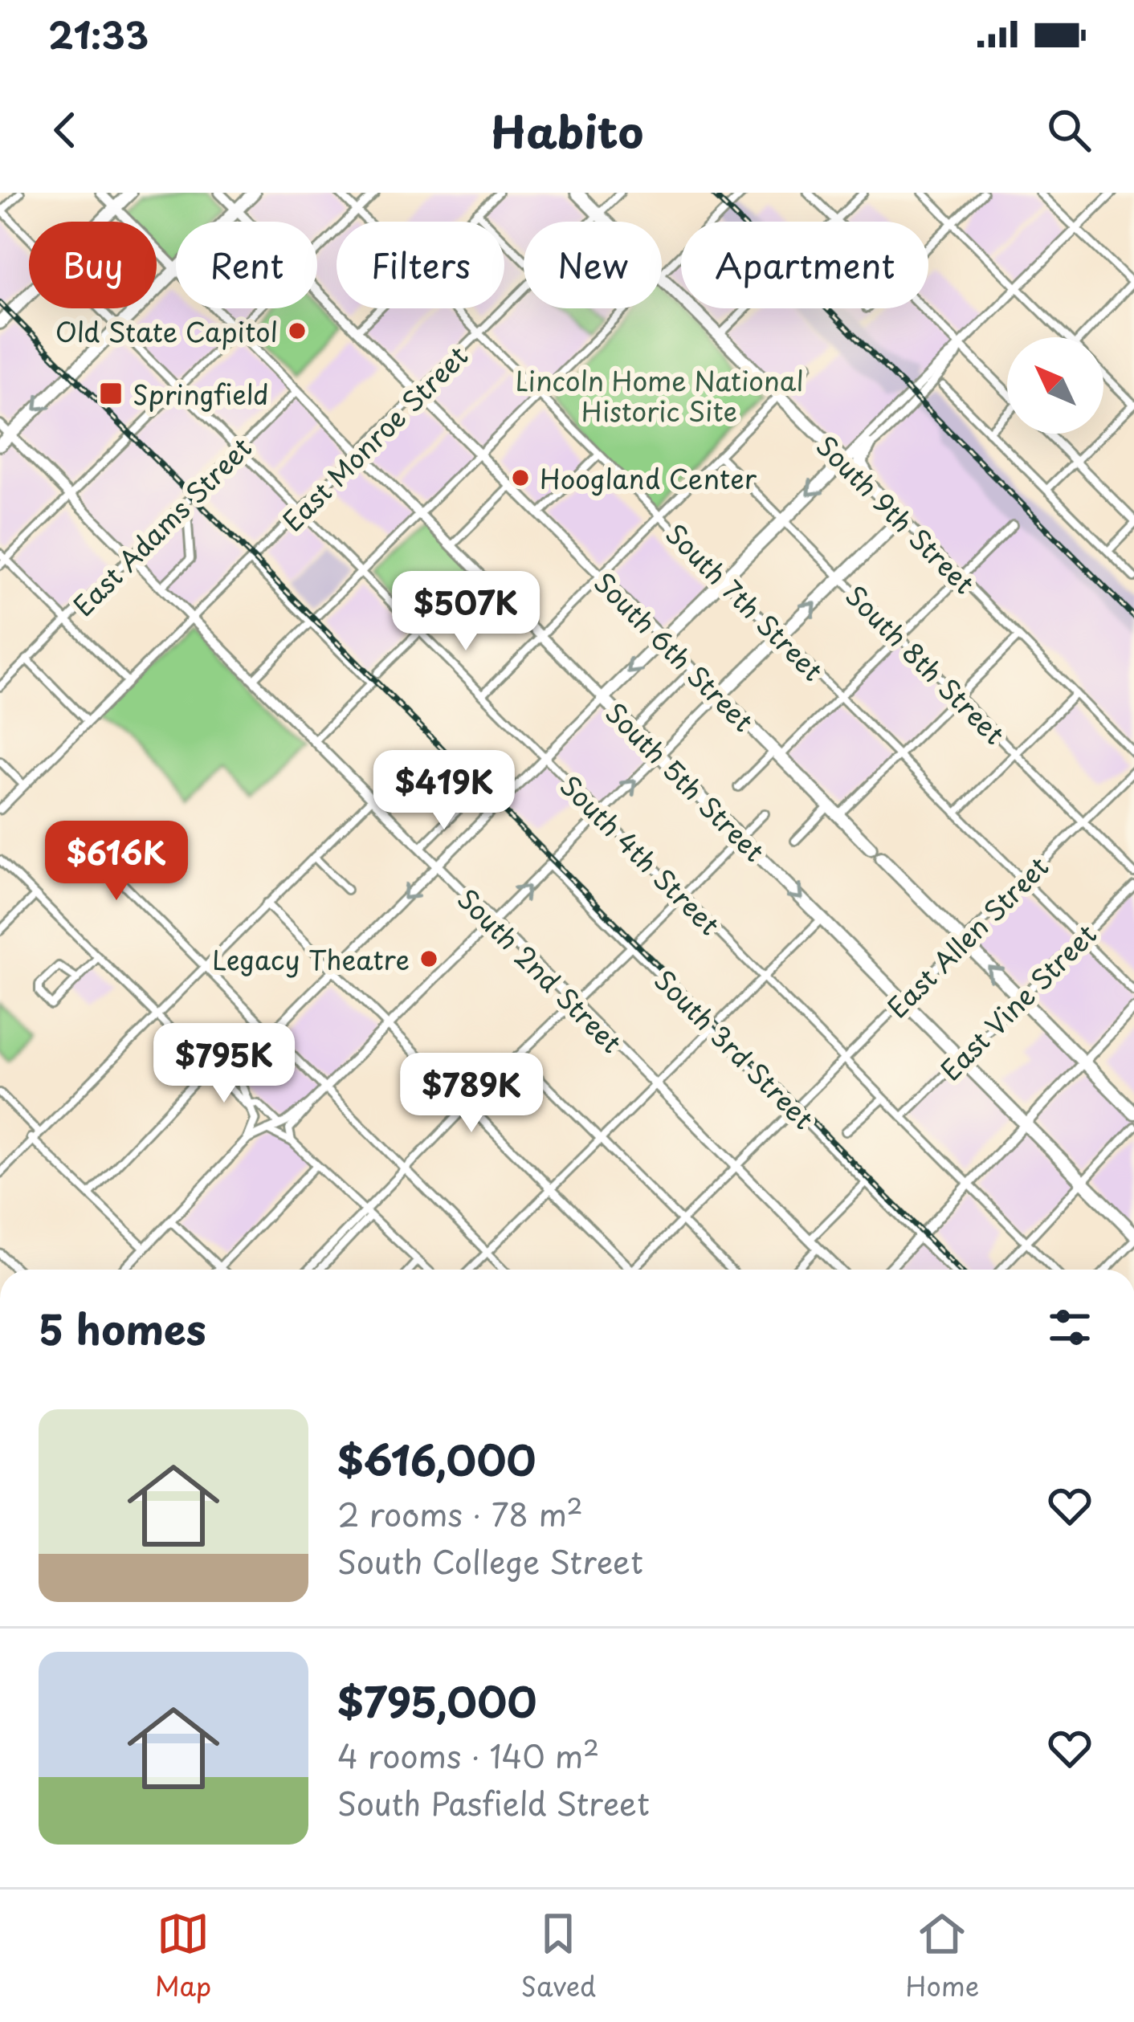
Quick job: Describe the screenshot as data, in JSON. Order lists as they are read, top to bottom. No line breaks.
{"streets":{"main road":["South 9th Street","South 6th Street","South 5th Street","South 2nd Street"],"street":["East Monroe Street","East Adams Street","South 7th Street","South 8th Street","South 4th Street","East Allen Street","East Vine Street","South 3rd Street"]},"crossings":[["East Monroe Street","South 9th Street"],["East Monroe Street","South 7th Street"],["East Monroe Street","South 6th Street"],["East Monroe Street","South 5th Street"],["East Monroe Street","South 4th Street"],["East Monroe Street","South 2nd Street"],["East Adams Street","South 5th Street"],["East Adams Street","South 4th Street"],["East Adams Street","South 2nd Street"],["South 7th Street","East Allen Street"],["South 7th Street","East Vine Street"],["South 8th Street","East Allen Street"],["South 5th Street","East Allen Street"],["South 5th Street","East Vine Street"],["South 4th Street","East Allen Street"],["South 4th Street","East Vine Street"]],"parks":["Lincoln Home National Historic Site"],"places":{"other":["Old State Capitol","Hoogland Center","Legacy Theatre"],"transit":["Springfield"]},"north":"top left","page":{"status":"21:33","header":"Habito","chip":["Buy","Rent","Filters","New","Apartment"],"price":["$507K","$419K","$616K","$795K","$789K"],"heading":"5 homes","list":[{"name":"$616,000","note":"2 rooms · 78 m² · South College Street"},{"name":"$795,000","note":"4 rooms · 140 m² · South Pasfield Street"}],"tabs":["Map","Saved","Home"]}}
